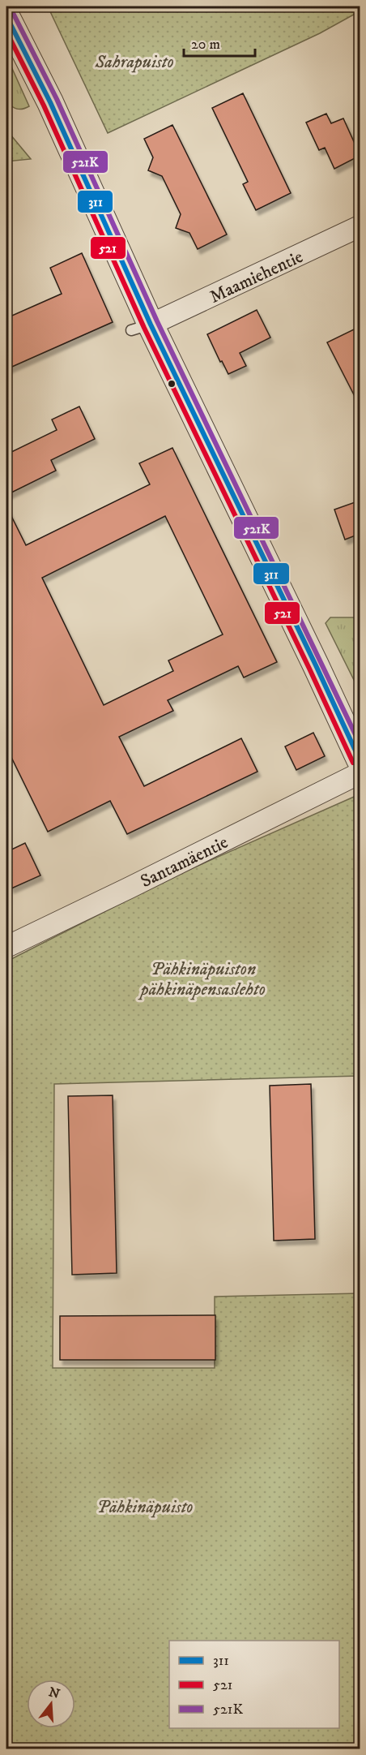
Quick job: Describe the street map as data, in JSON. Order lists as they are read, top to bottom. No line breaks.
{"streets":{"street":["Maamiehentie","Santamäentie"]},"parks":["Sahrapuisto","Pähkinäpuiston pähkinäpensaslehto","Pähkinäpuisto"],"lines":["transit line 521K","transit line 311","transit line 521"],"legend":["311","521","521K"],"scale_bar":"20 m","north":"top"}
